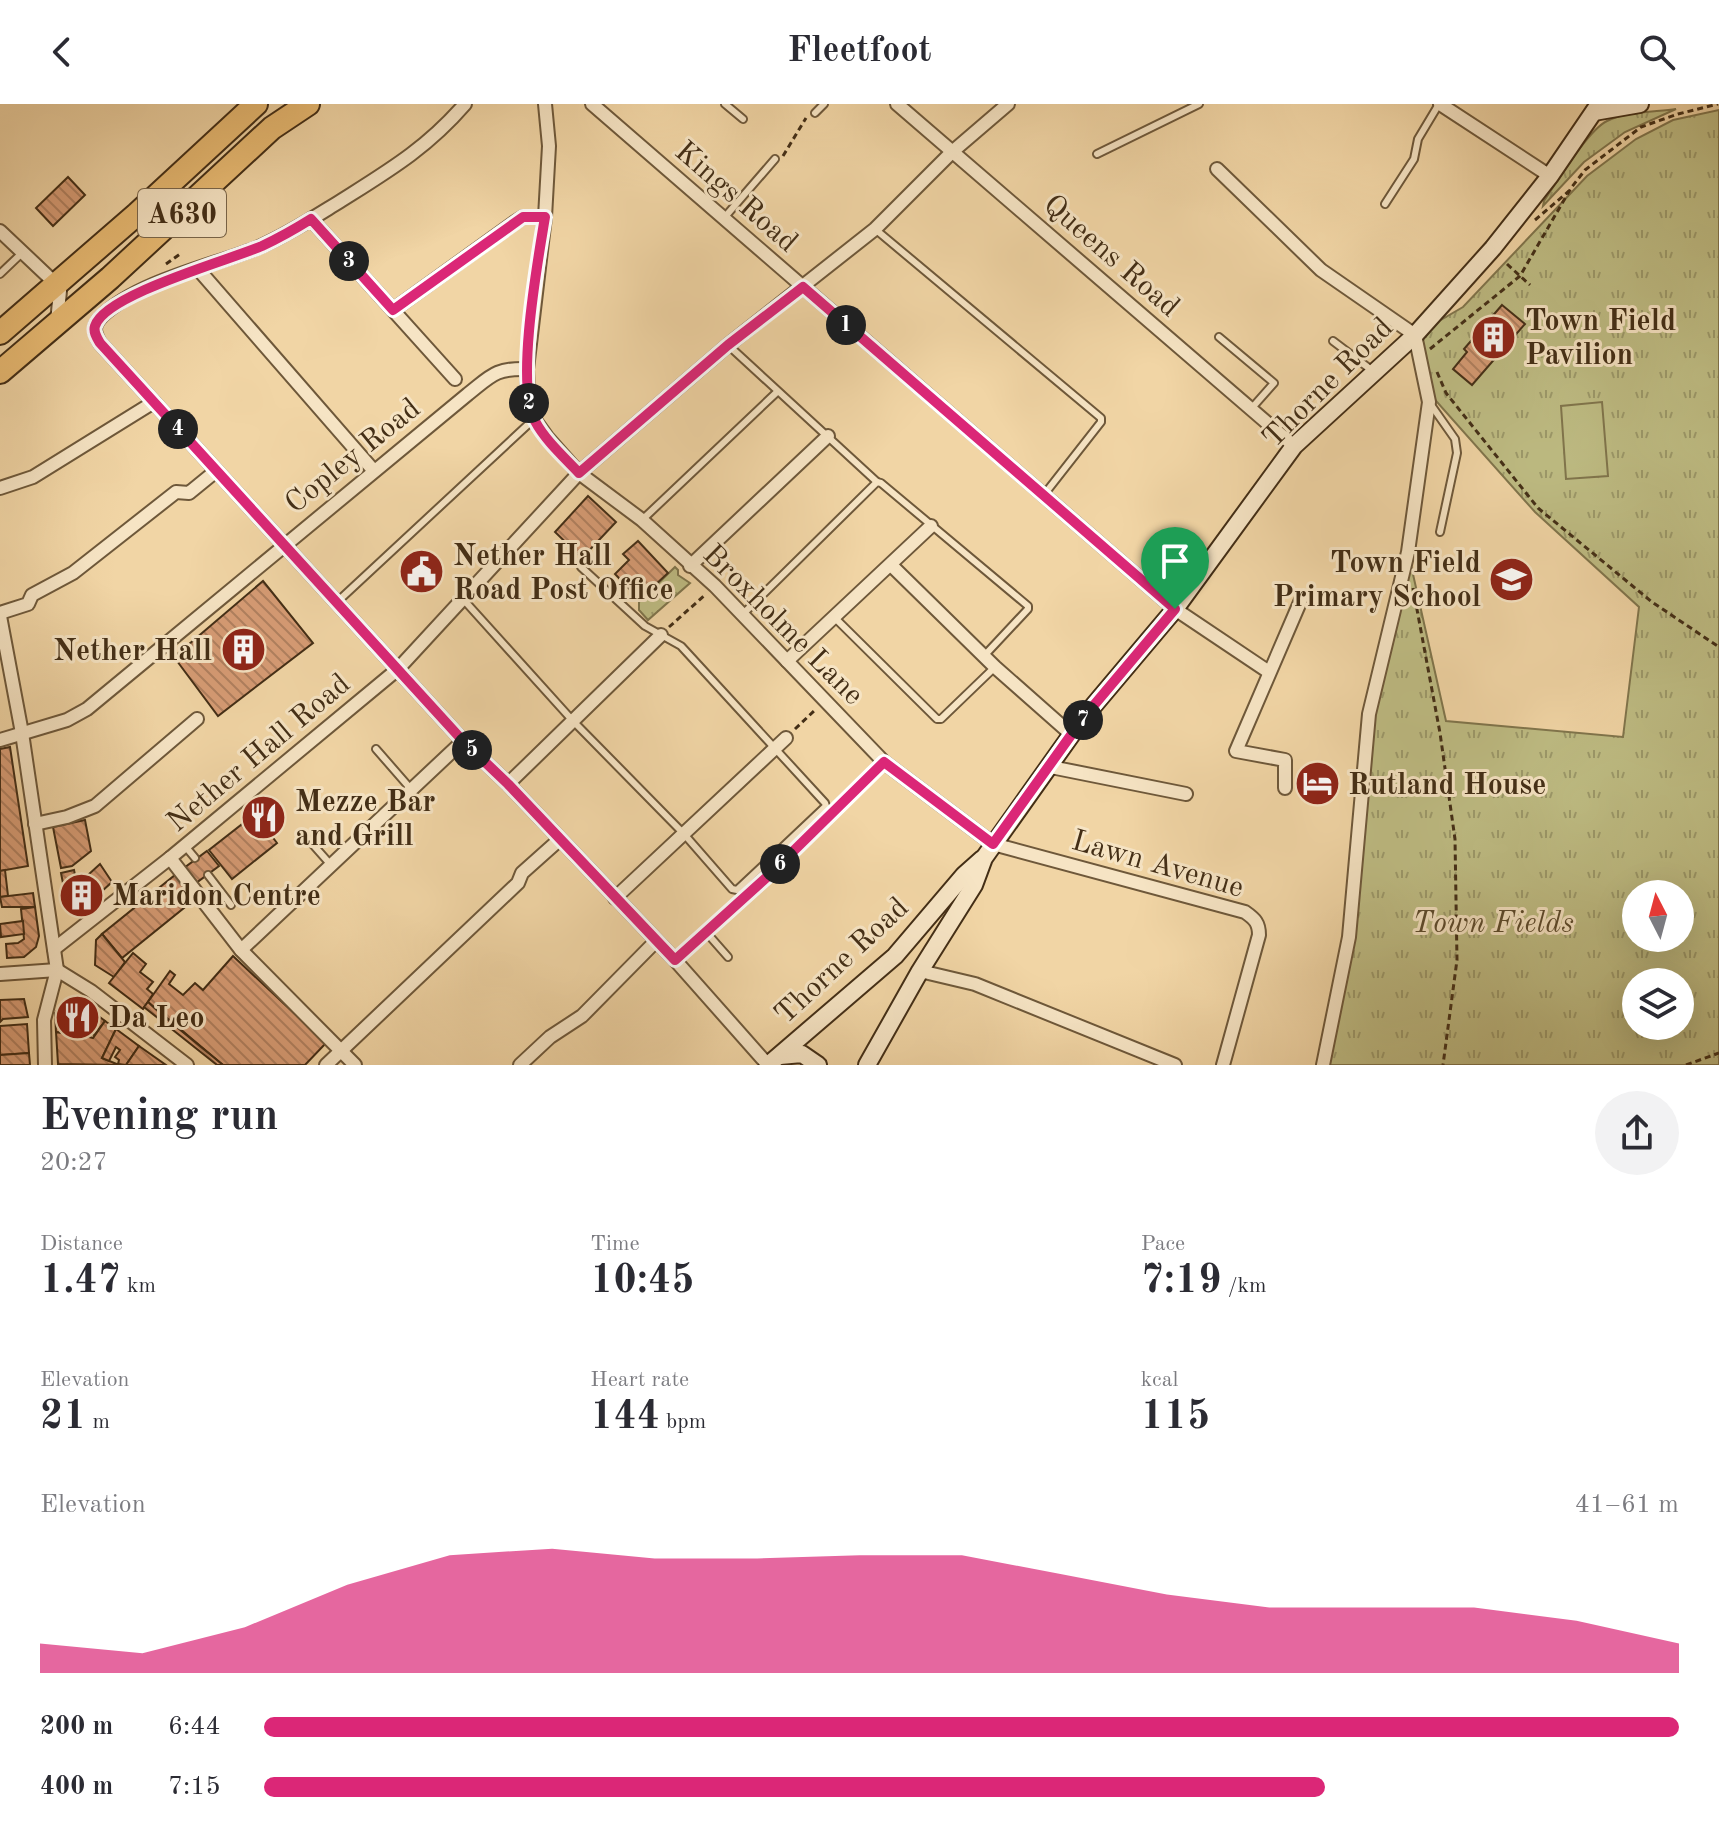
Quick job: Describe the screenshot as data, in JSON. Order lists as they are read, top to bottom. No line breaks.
{"streets":{"highway":["A630"],"street":["Kings Road","Queens Road","Thorne Road","Copley Road","Broxholme Lane","Nether Hall Road","Lawn Avenue"]},"crossings":[["Kings Road","Thorne Road"],["Kings Road","Nether Hall Road"],["Queens Road","Thorne Road"],["Queens Road","Nether Hall Road"],["Thorne Road","Broxholme Lane"],["Thorne Road","Lawn Avenue"],["Broxholme Lane","Nether Hall Road"],["Broxholme Lane","Lawn Avenue"]],"parks":["Town Fields"],"places":{"building":["Town Field Pavilion","Nether Hall","Maridon Centre"],"public building":["Nether Hall Road Post Office"],"school or university":["Town Field Primary School"],"hotel":["Rutland House"],"restaurant":["Mezze Bar and Grill","Da Leo"]},"north":"top","page":{"header":"Fleetfoot","pins":["3","1","2","4","7","5","6"],"heading":["Evening run","20:27"],"stats":[["Distance","1.47 km"],["Time","10:45"],["Pace","7:19 /km"],["Elevation","21 m"],["Heart rate","144 bpm"],["kcal","115"]],"chart":["Elevation","41–61 m"],"list":[{"name":"200 m","note":"6:44"},{"name":"400 m","note":"7:15"}]}}
